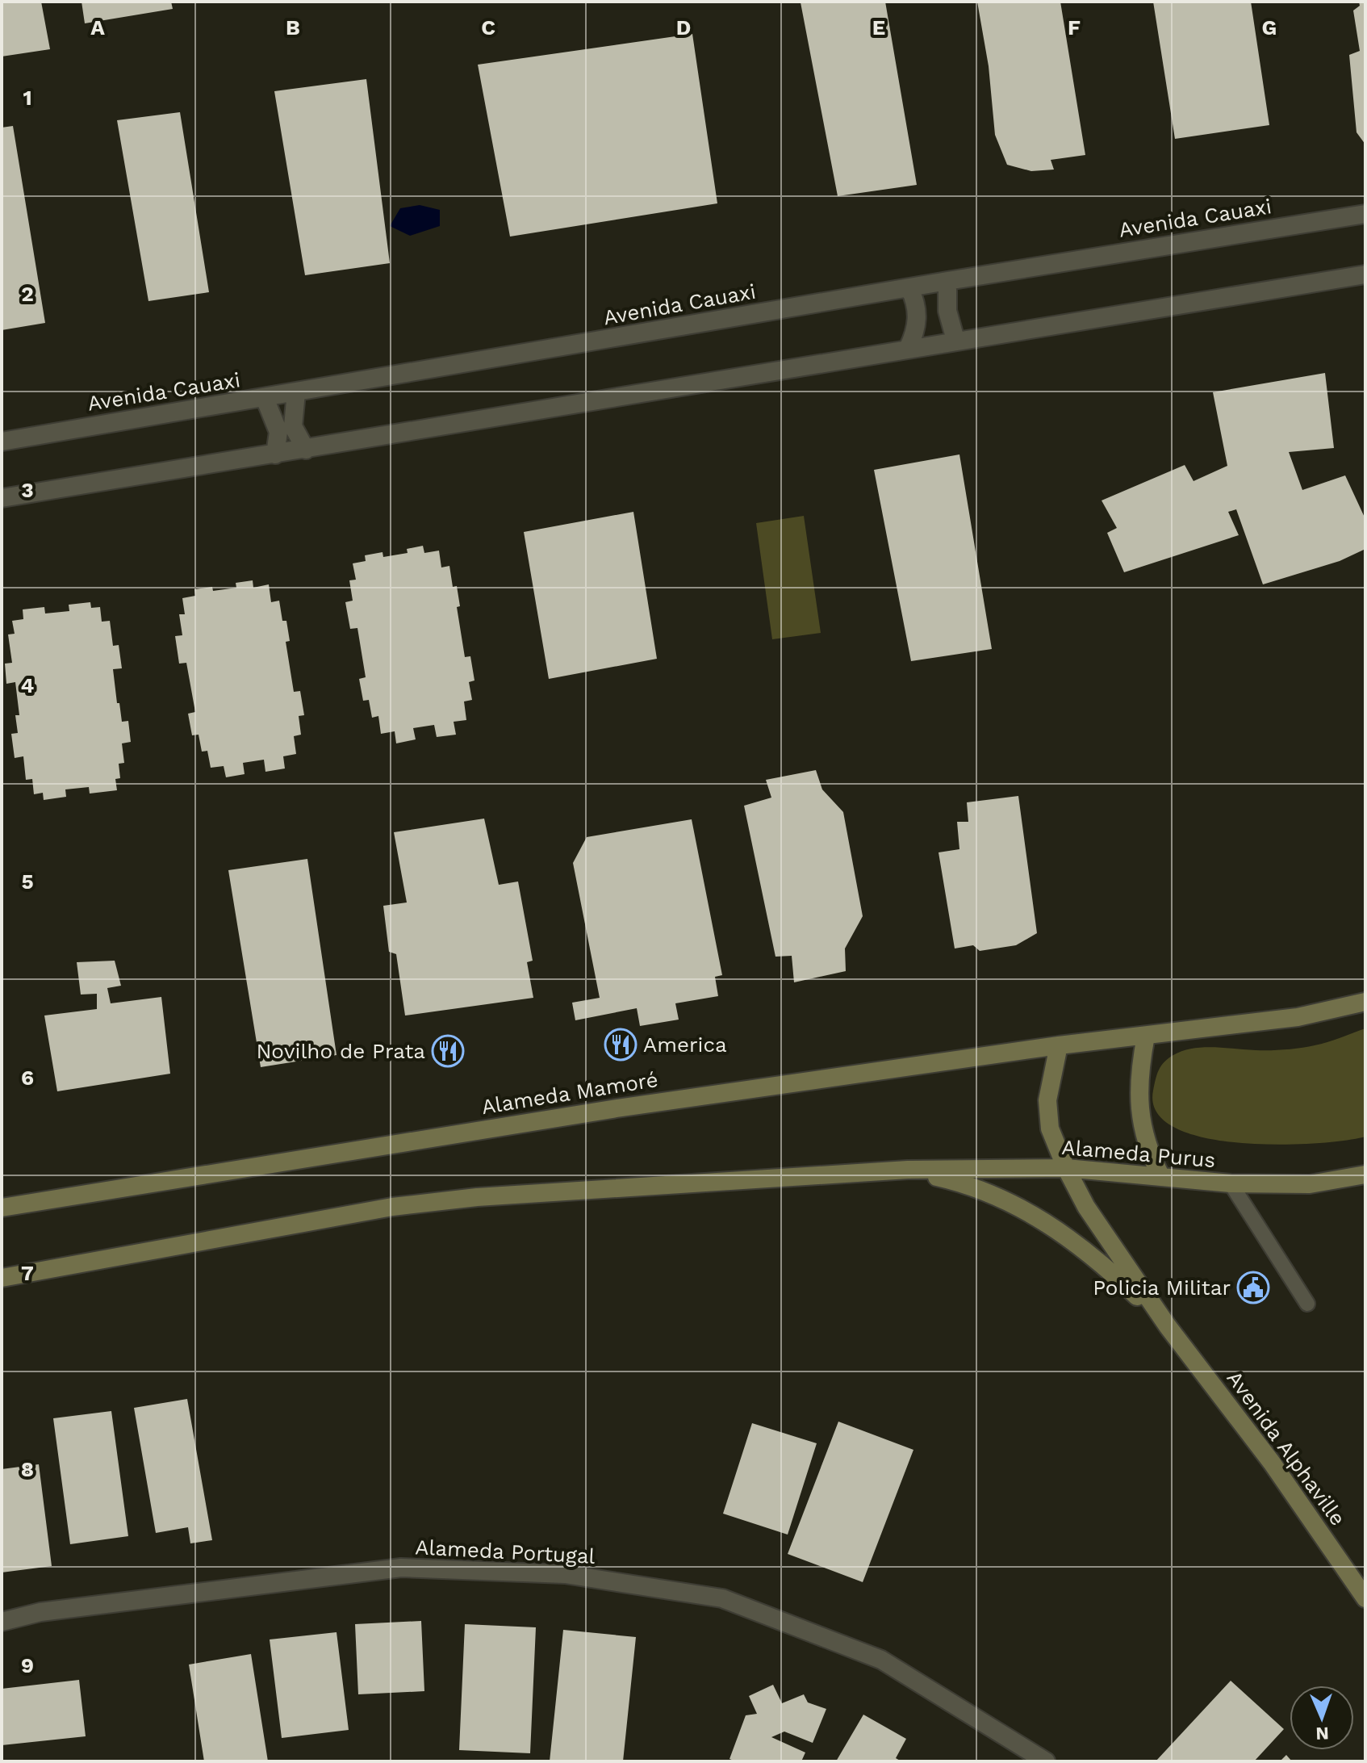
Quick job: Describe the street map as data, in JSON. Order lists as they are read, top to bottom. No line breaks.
{"streets":{"main road":["Alameda Mamoré","Alameda Purus","Avenida Alphaville"],"street":["Avenida Cauaxi","Alameda Portugal"]},"places":{"restaurant":["America","Novilho de Prata"],"public building":["Policia Militar"]},"north":"bottom","grid":{"columns":["A","B","C","D","E","F","G"],"rows":["1","2","3","4","5","6","7","8","9"]}}
